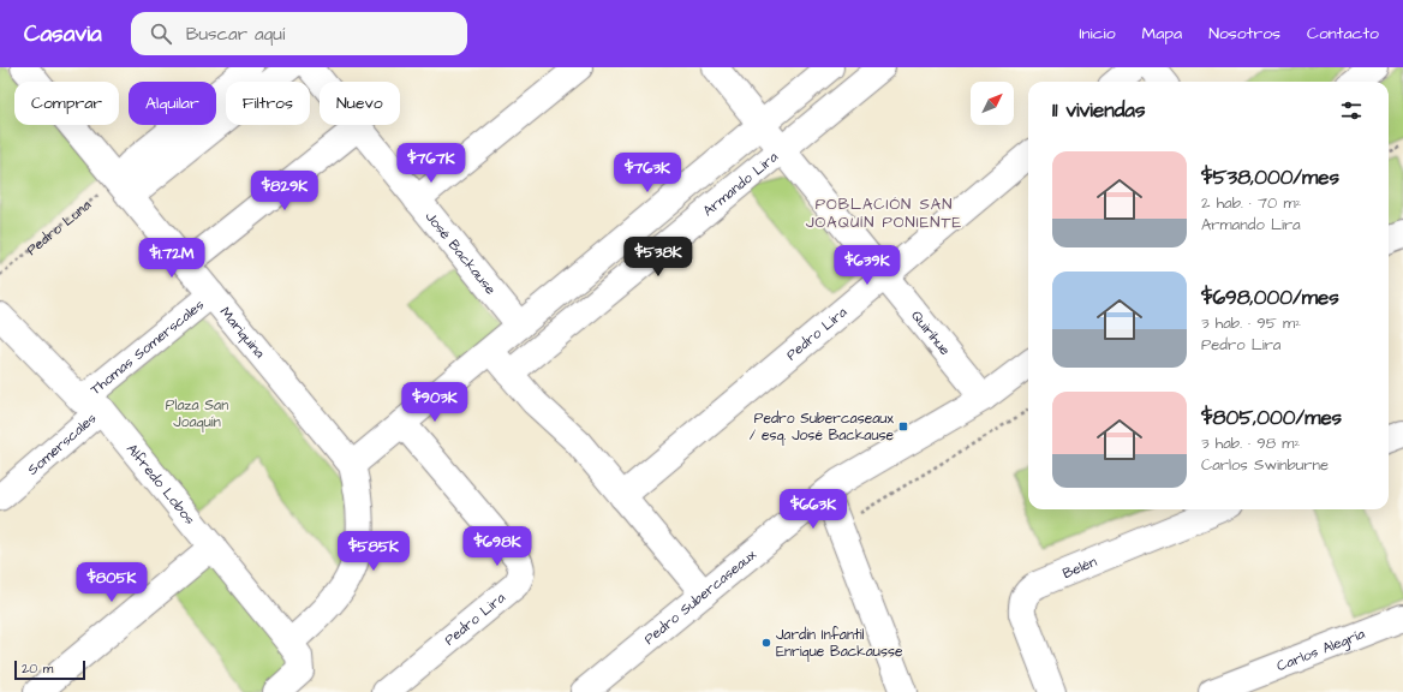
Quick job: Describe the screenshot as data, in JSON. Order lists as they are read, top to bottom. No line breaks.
{"streets":{"street":["Armando Lira","José Backause","Mariquina","Pedro Lira","Quirihue","Thomas Somerscales","Somerscales","Alfredo Lobos","Belén","Pedro Subercaseaux","Carlos Alegría"],"path":["Pedro Luna"]},"crossings":[["Armando Lira","Quirihue"],["Pedro Luna","Mariquina"],["Mariquina","Thomas Somerscales"],["Pedro Lira","Quirihue"],["Quirihue","Pedro Subercaseaux"],["Thomas Somerscales","Somerscales"],["Thomas Somerscales","Alfredo Lobos"],["Somerscales","Alfredo Lobos"]],"districts":["POBLACIÓN SAN JOAQUÍN PONIENTE"],"parks":["Plaza San Joaquín"],"places":{"transit":["Pedro Subercaseaux / esq. José Backause"],"other":["Jardín Infantil Enrique Backausse"]},"scale_bar":"20 m","north":"top right","page":{"header":"Casavia","search":"Buscar aquí","nav":["Inicio","Mapa","Nosotros","Contacto"],"chip":["Comprar","Alquilar","Filtros","Nuevo"],"heading":"11 viviendas","list":[{"name":"$538,000/mes","note":"2 hab. · 70 m² · Armando Lira"},{"name":"$698,000/mes","note":"3 hab. · 95 m² · Pedro Lira"},{"name":"$805,000/mes","note":"3 hab. · 98 m² · Carlos Swinburne"}],"price":["$767K","$763K","$829K","$538K","$1.72M","$639K","$903K","$663K","$698K","$585K","$805K"],"scale":"20 m"}}
